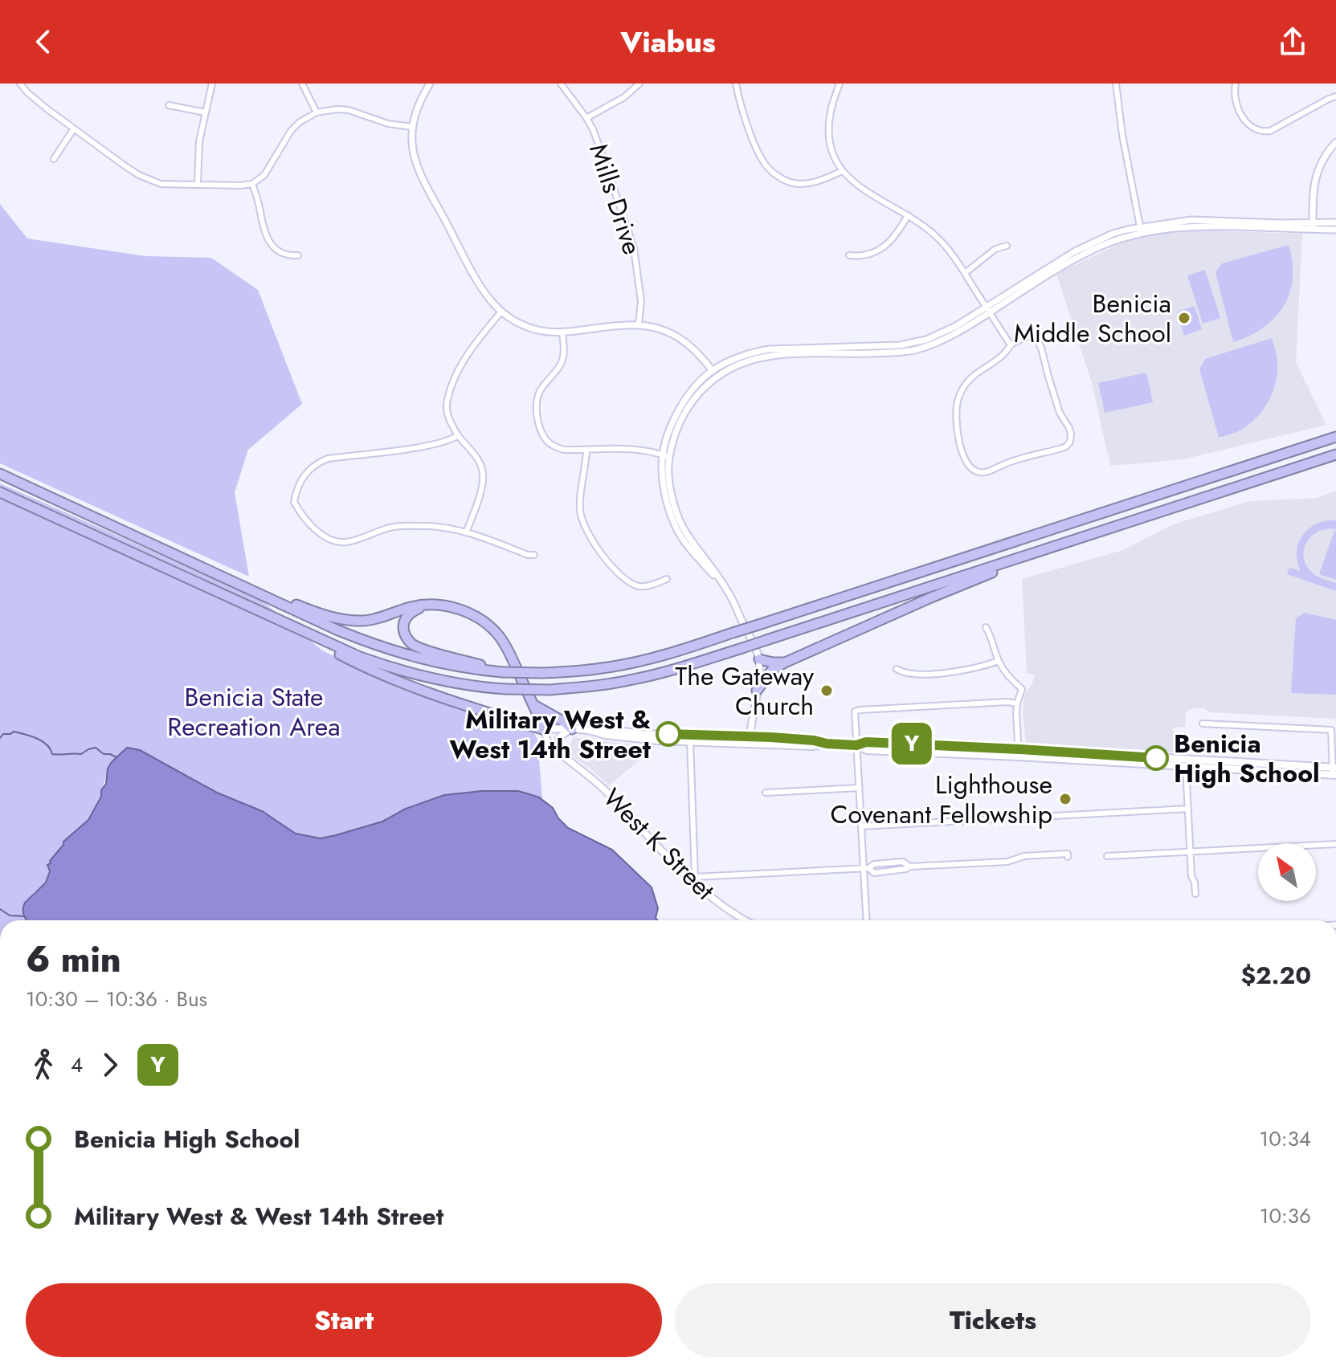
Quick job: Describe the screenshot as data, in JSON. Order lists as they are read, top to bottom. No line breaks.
{"streets":{"street":["Mills Drive","West K Street"]},"parks":["Benicia State Recreation Area"],"places":["Benicia Middle School","The Gateway Church","Military West & West 14th Street","Benicia High School","Lighthouse Covenant Fellowship"],"lines":["bus line Y"],"north":"top left","page":{"header":"Viabus","on_map":"Y","heading":["6 min","10:30 – 10:36 · Bus","$2.20"],"legs":["4","Y"],"list":[{"name":"Benicia High School","value":"10:34"},{"name":"Military West & West 14th Street","value":"10:36"}],"buttons":["Start","Tickets"]}}
